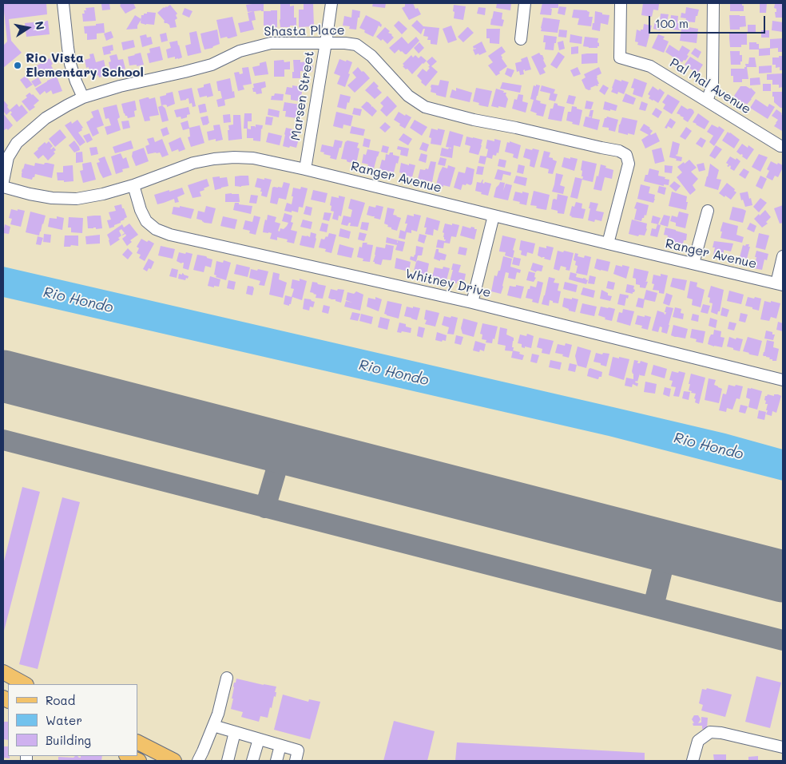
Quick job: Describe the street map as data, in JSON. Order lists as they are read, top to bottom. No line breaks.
{"streets":{"street":["Shasta Place","Pal Mal Avenue","Marsen Street","Ranger Avenue","Whitney Drive"]},"crossings":[["Shasta Place","Marsen Street"],["Shasta Place","Ranger Avenue"],["Marsen Street","Ranger Avenue"],["Ranger Avenue","Whitney Drive"]],"water":["Rio Hondo"],"places":["Rio Vista Elementary School"],"legend":["Road","Water","Building"],"scale_bar":"100 m","north":"right"}
